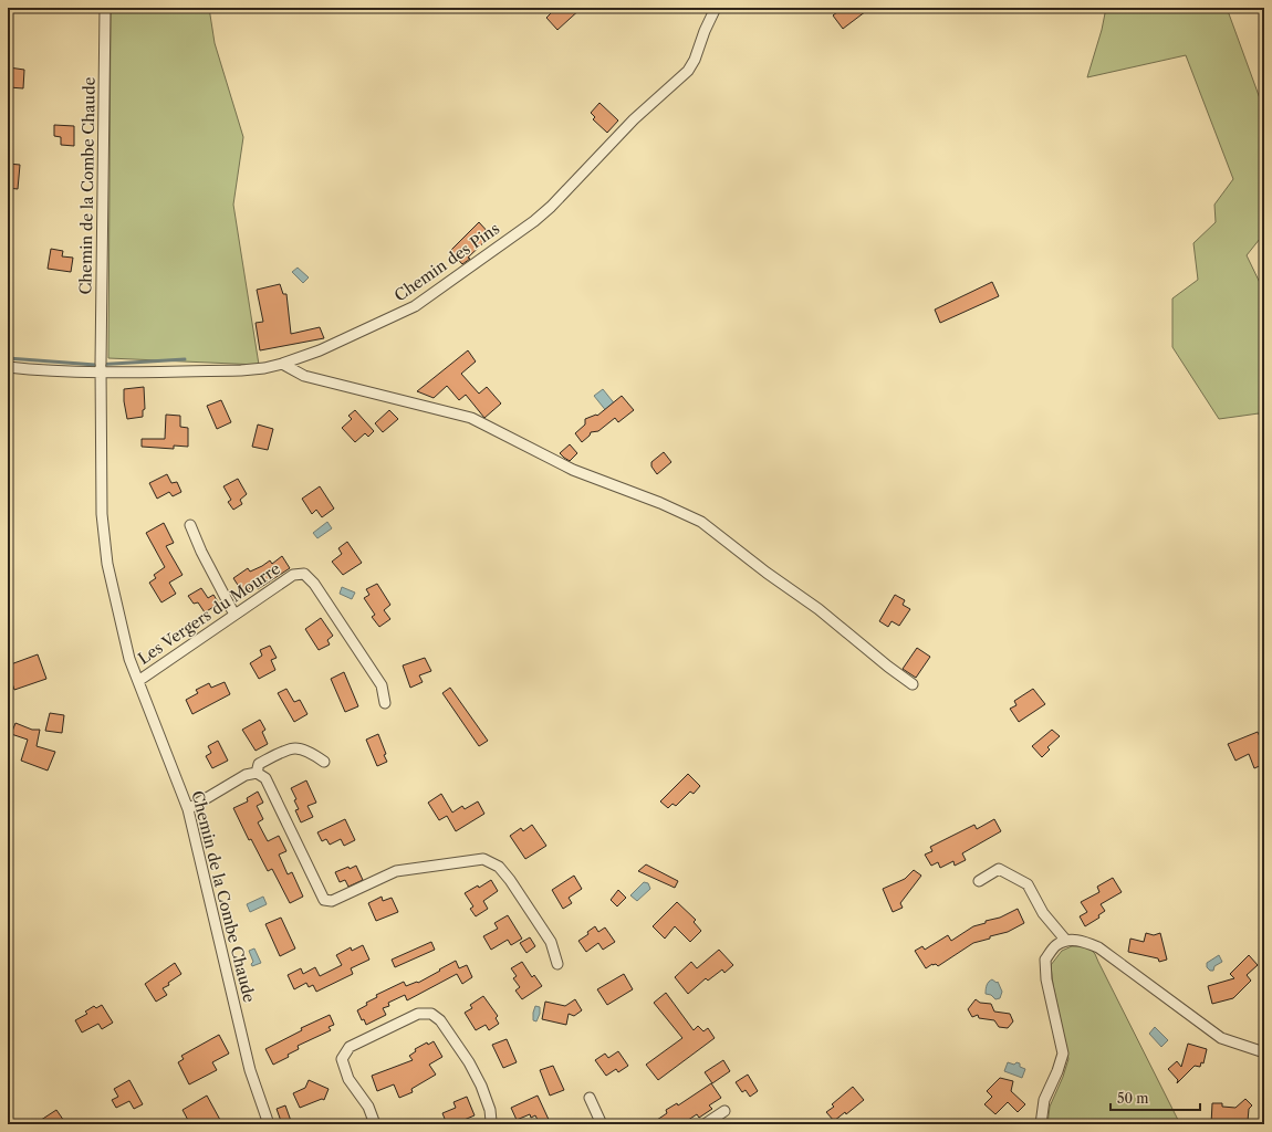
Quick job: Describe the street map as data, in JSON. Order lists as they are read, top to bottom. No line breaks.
{"streets":{"street":["Chemin de la Combe Chaude","Chemin des Pins","Les Vergers du Mourre"]},"crossings":[["Chemin de la Combe Chaude","Chemin des Pins"],["Chemin de la Combe Chaude","Les Vergers du Mourre"]],"scale_bar":"50 m"}
